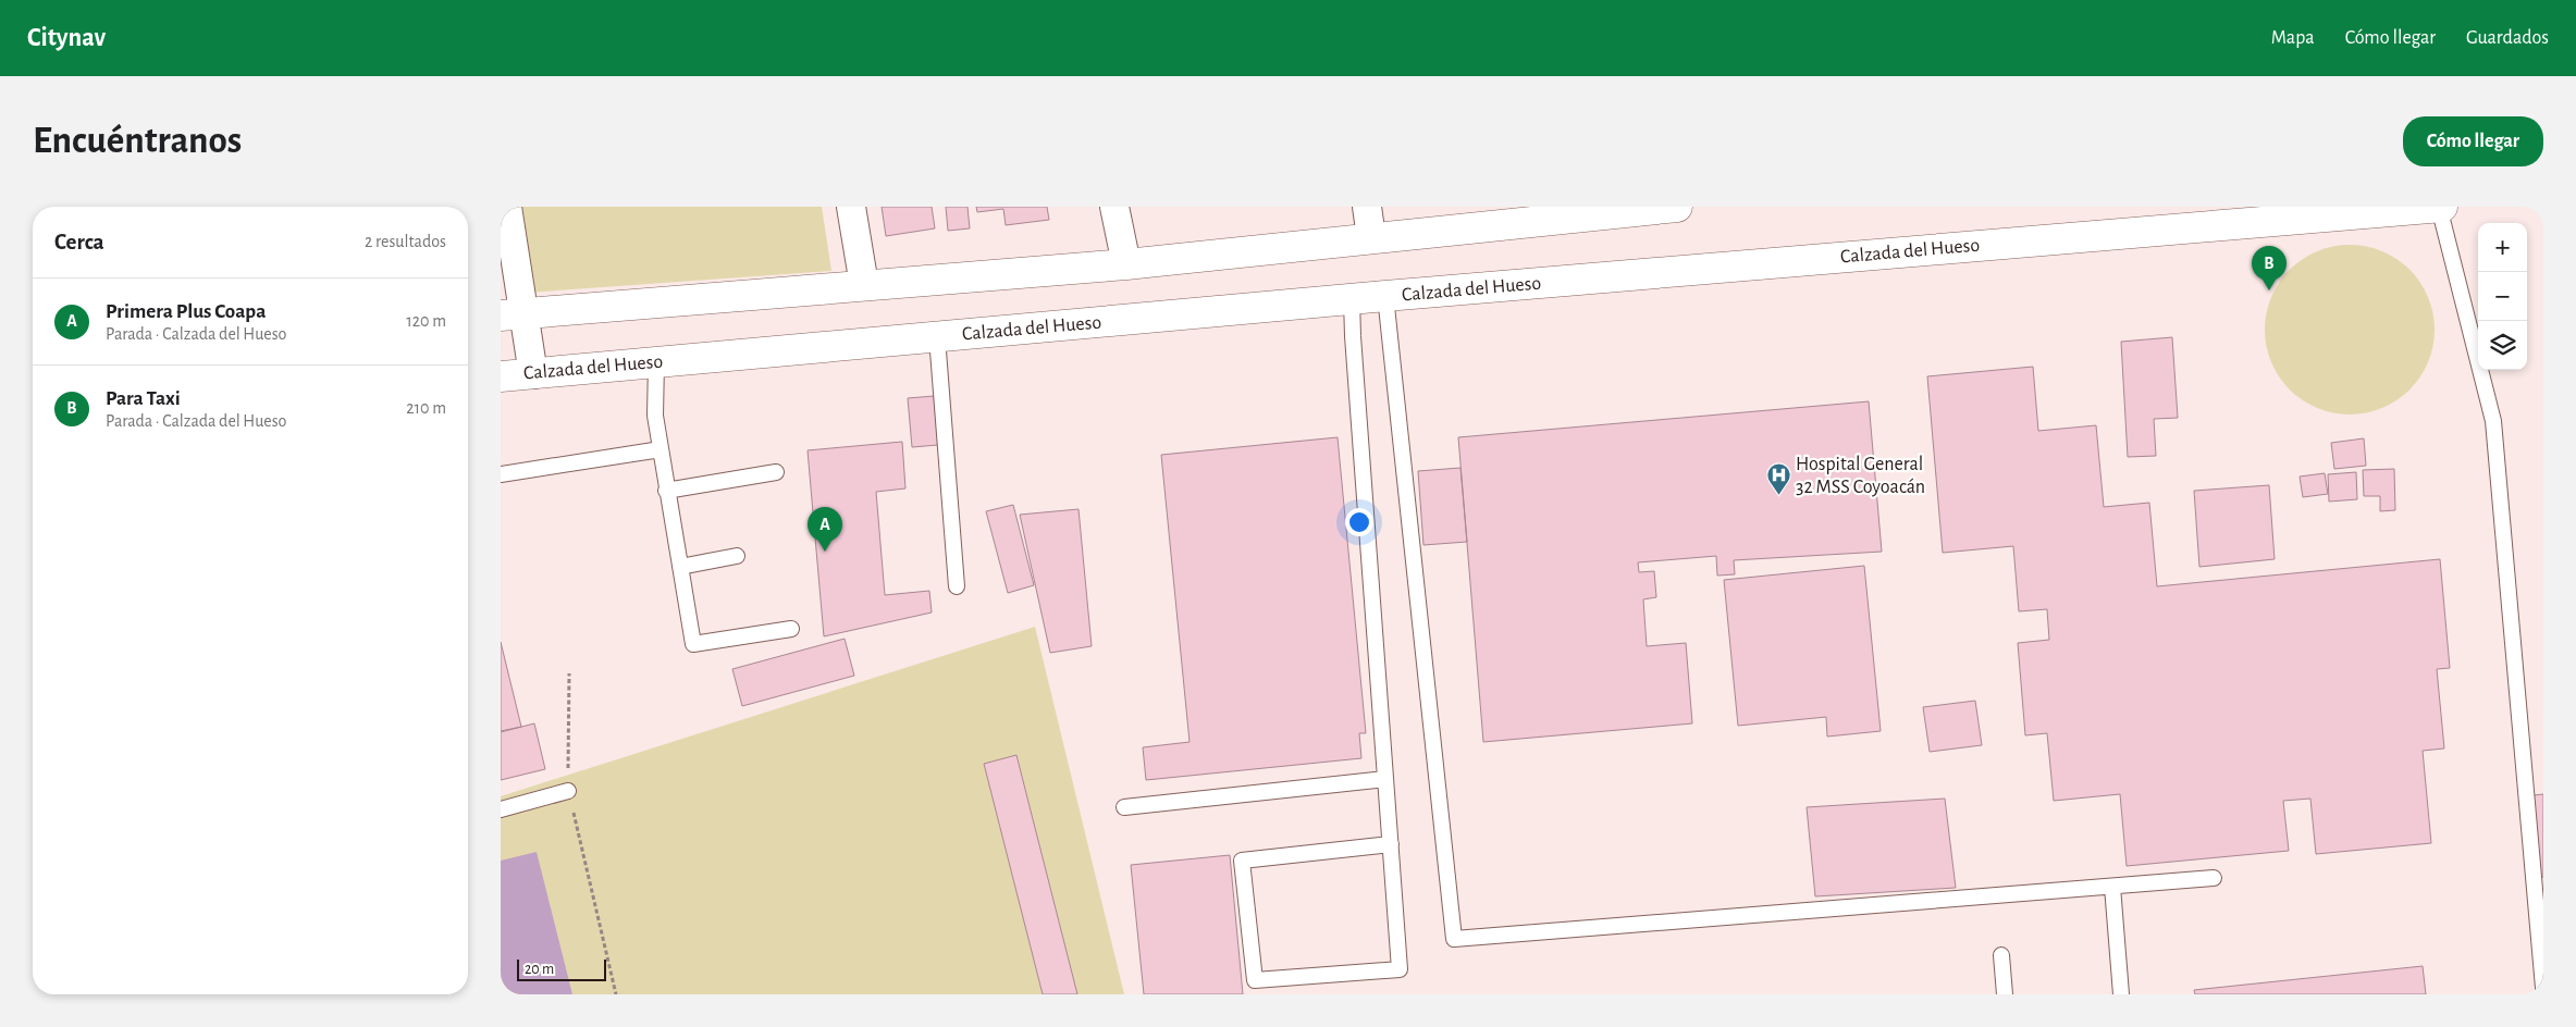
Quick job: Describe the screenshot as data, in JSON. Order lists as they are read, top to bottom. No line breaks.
{"streets":{"main road":["Calzada del Hueso"]},"places":{"hospital":["Hospital General 32 MSS Coyoacán"]},"scale_bar":"20 m","page":{"header":"Citynav","nav":["Mapa","Cómo llegar","Guardados"],"buttons":"Cómo llegar","title":"Encuéntranos","heading":["Cerca","2 resultados"],"map_buttons":["+","−"],"pins":["B","A"],"list":[{"mark":"A","name":"Primera Plus Coapa","note":"Parada · Calzada del Hueso","value":"120 m"},{"mark":"B","name":"Para Taxi","note":"Parada · Calzada del Hueso","value":"210 m"}],"scale":"20 m"}}
